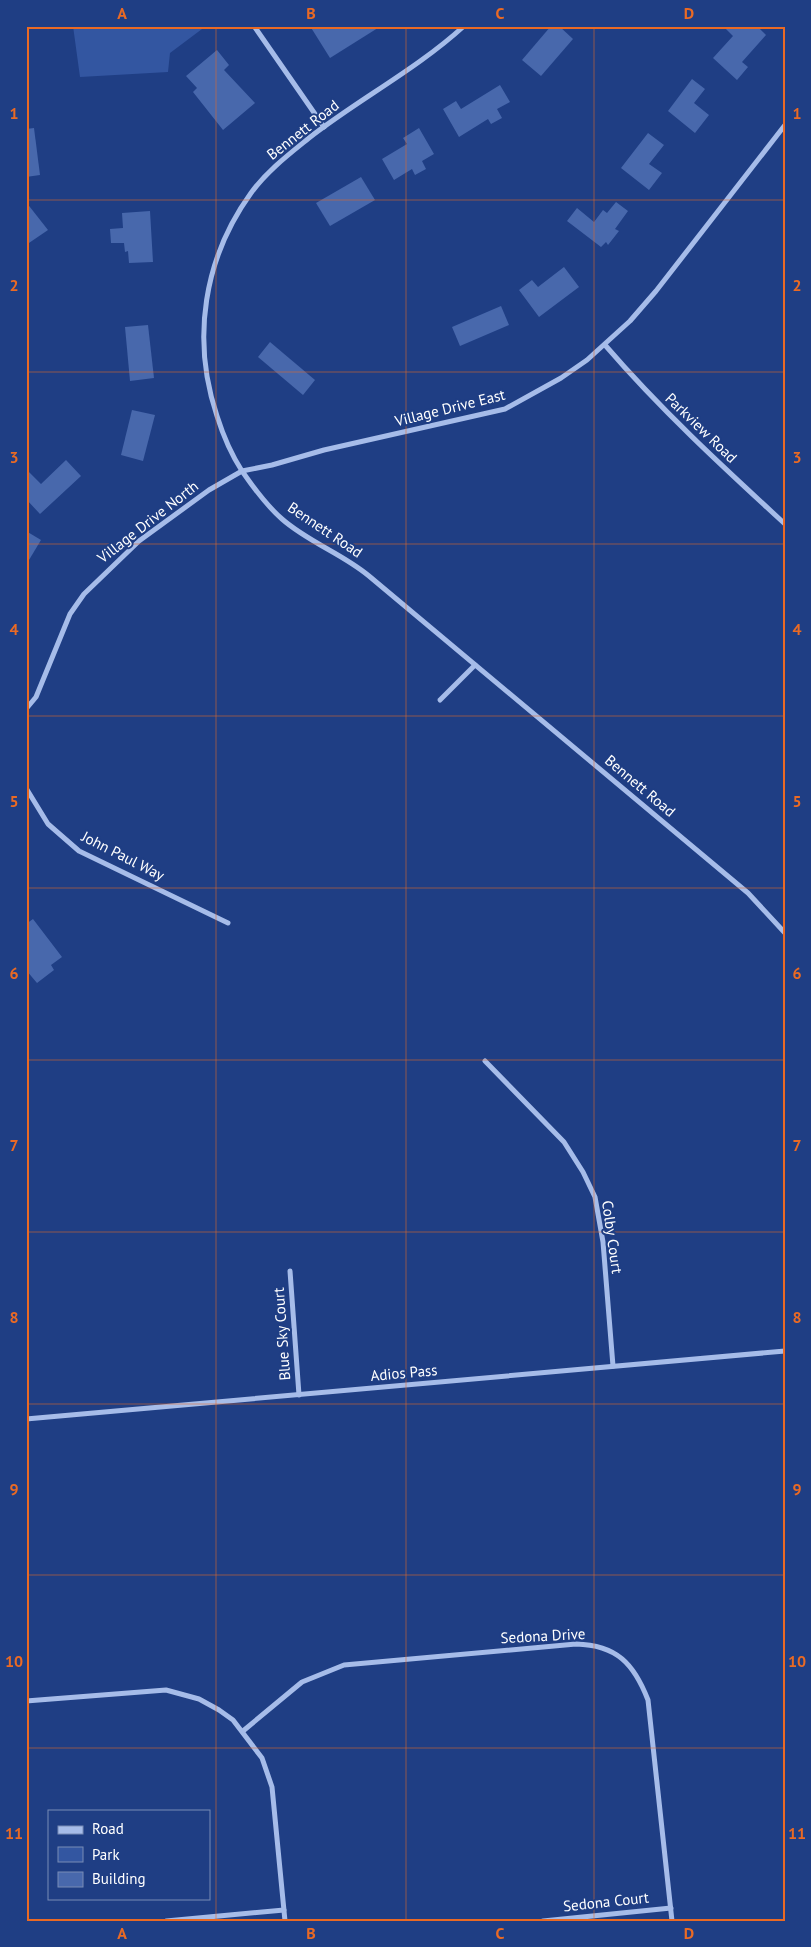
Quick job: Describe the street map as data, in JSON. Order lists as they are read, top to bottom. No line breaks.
{"streets":{"street":["Bennett Road","Village Drive East","Parkview Road","Village Drive North","John Paul Way","Colby Court","Blue Sky Court","Adios Pass","Sedona Drive","Sedona Court"]},"crossings":[["Bennett Road","Village Drive East"],["Bennett Road","Village Drive North"],["Village Drive East","Parkview Road"],["Village Drive East","Village Drive North"],["Colby Court","Adios Pass"],["Blue Sky Court","Adios Pass"],["Sedona Drive","Sedona Court"]],"legend":["Road","Park","Building"],"grid":{"columns":["A","B","C","D"],"rows":["1","2","3","4","5","6","7","8","9","10","11"]}}
